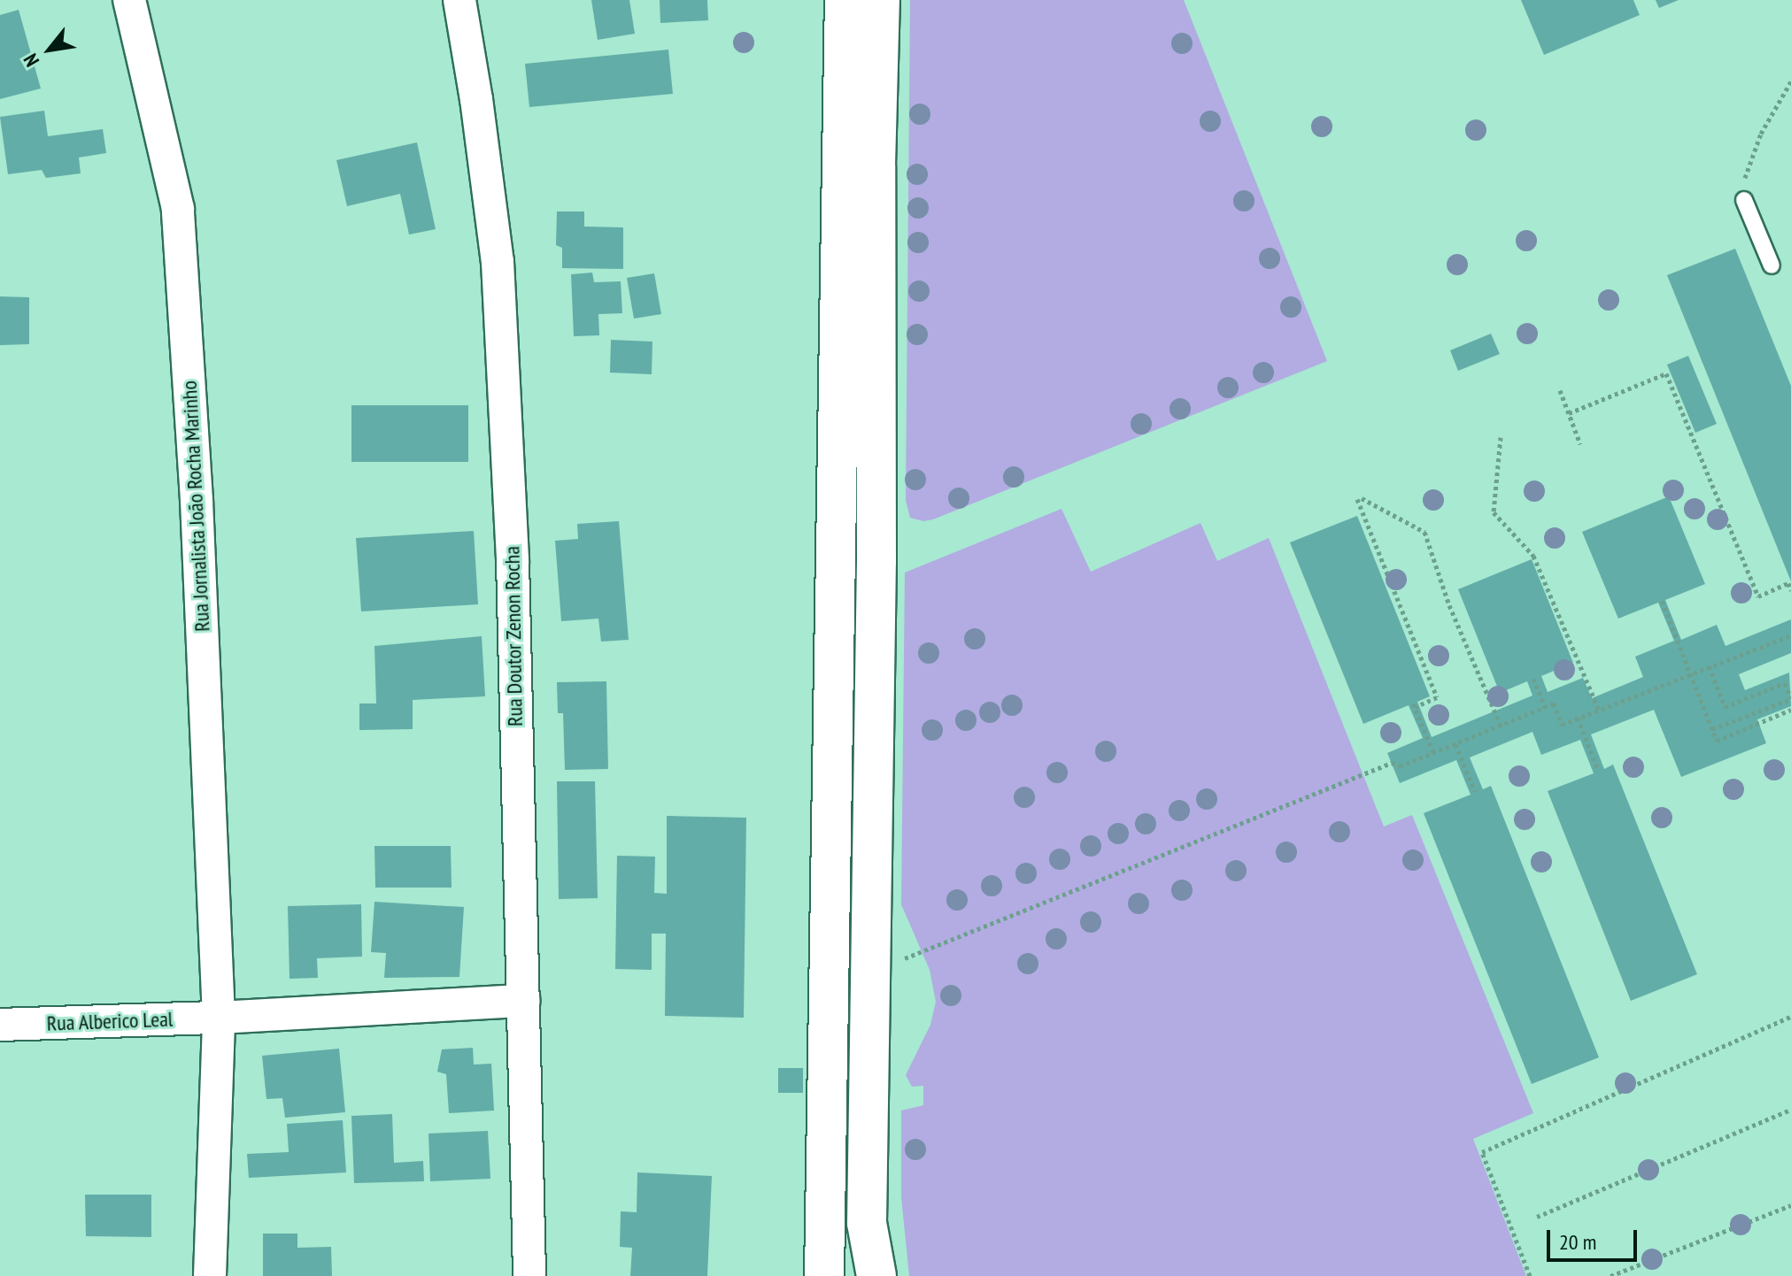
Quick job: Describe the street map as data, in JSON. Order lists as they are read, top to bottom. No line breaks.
{"streets":{"street":["Rua Jornalista João Rocha Marinho","Rua Doutor Zenon Rocha","Rua Alberico Leal"]},"crossings":[["Rua Jornalista João Rocha Marinho","Rua Alberico Leal"]],"scale_bar":"20 m","north":"bottom left"}
